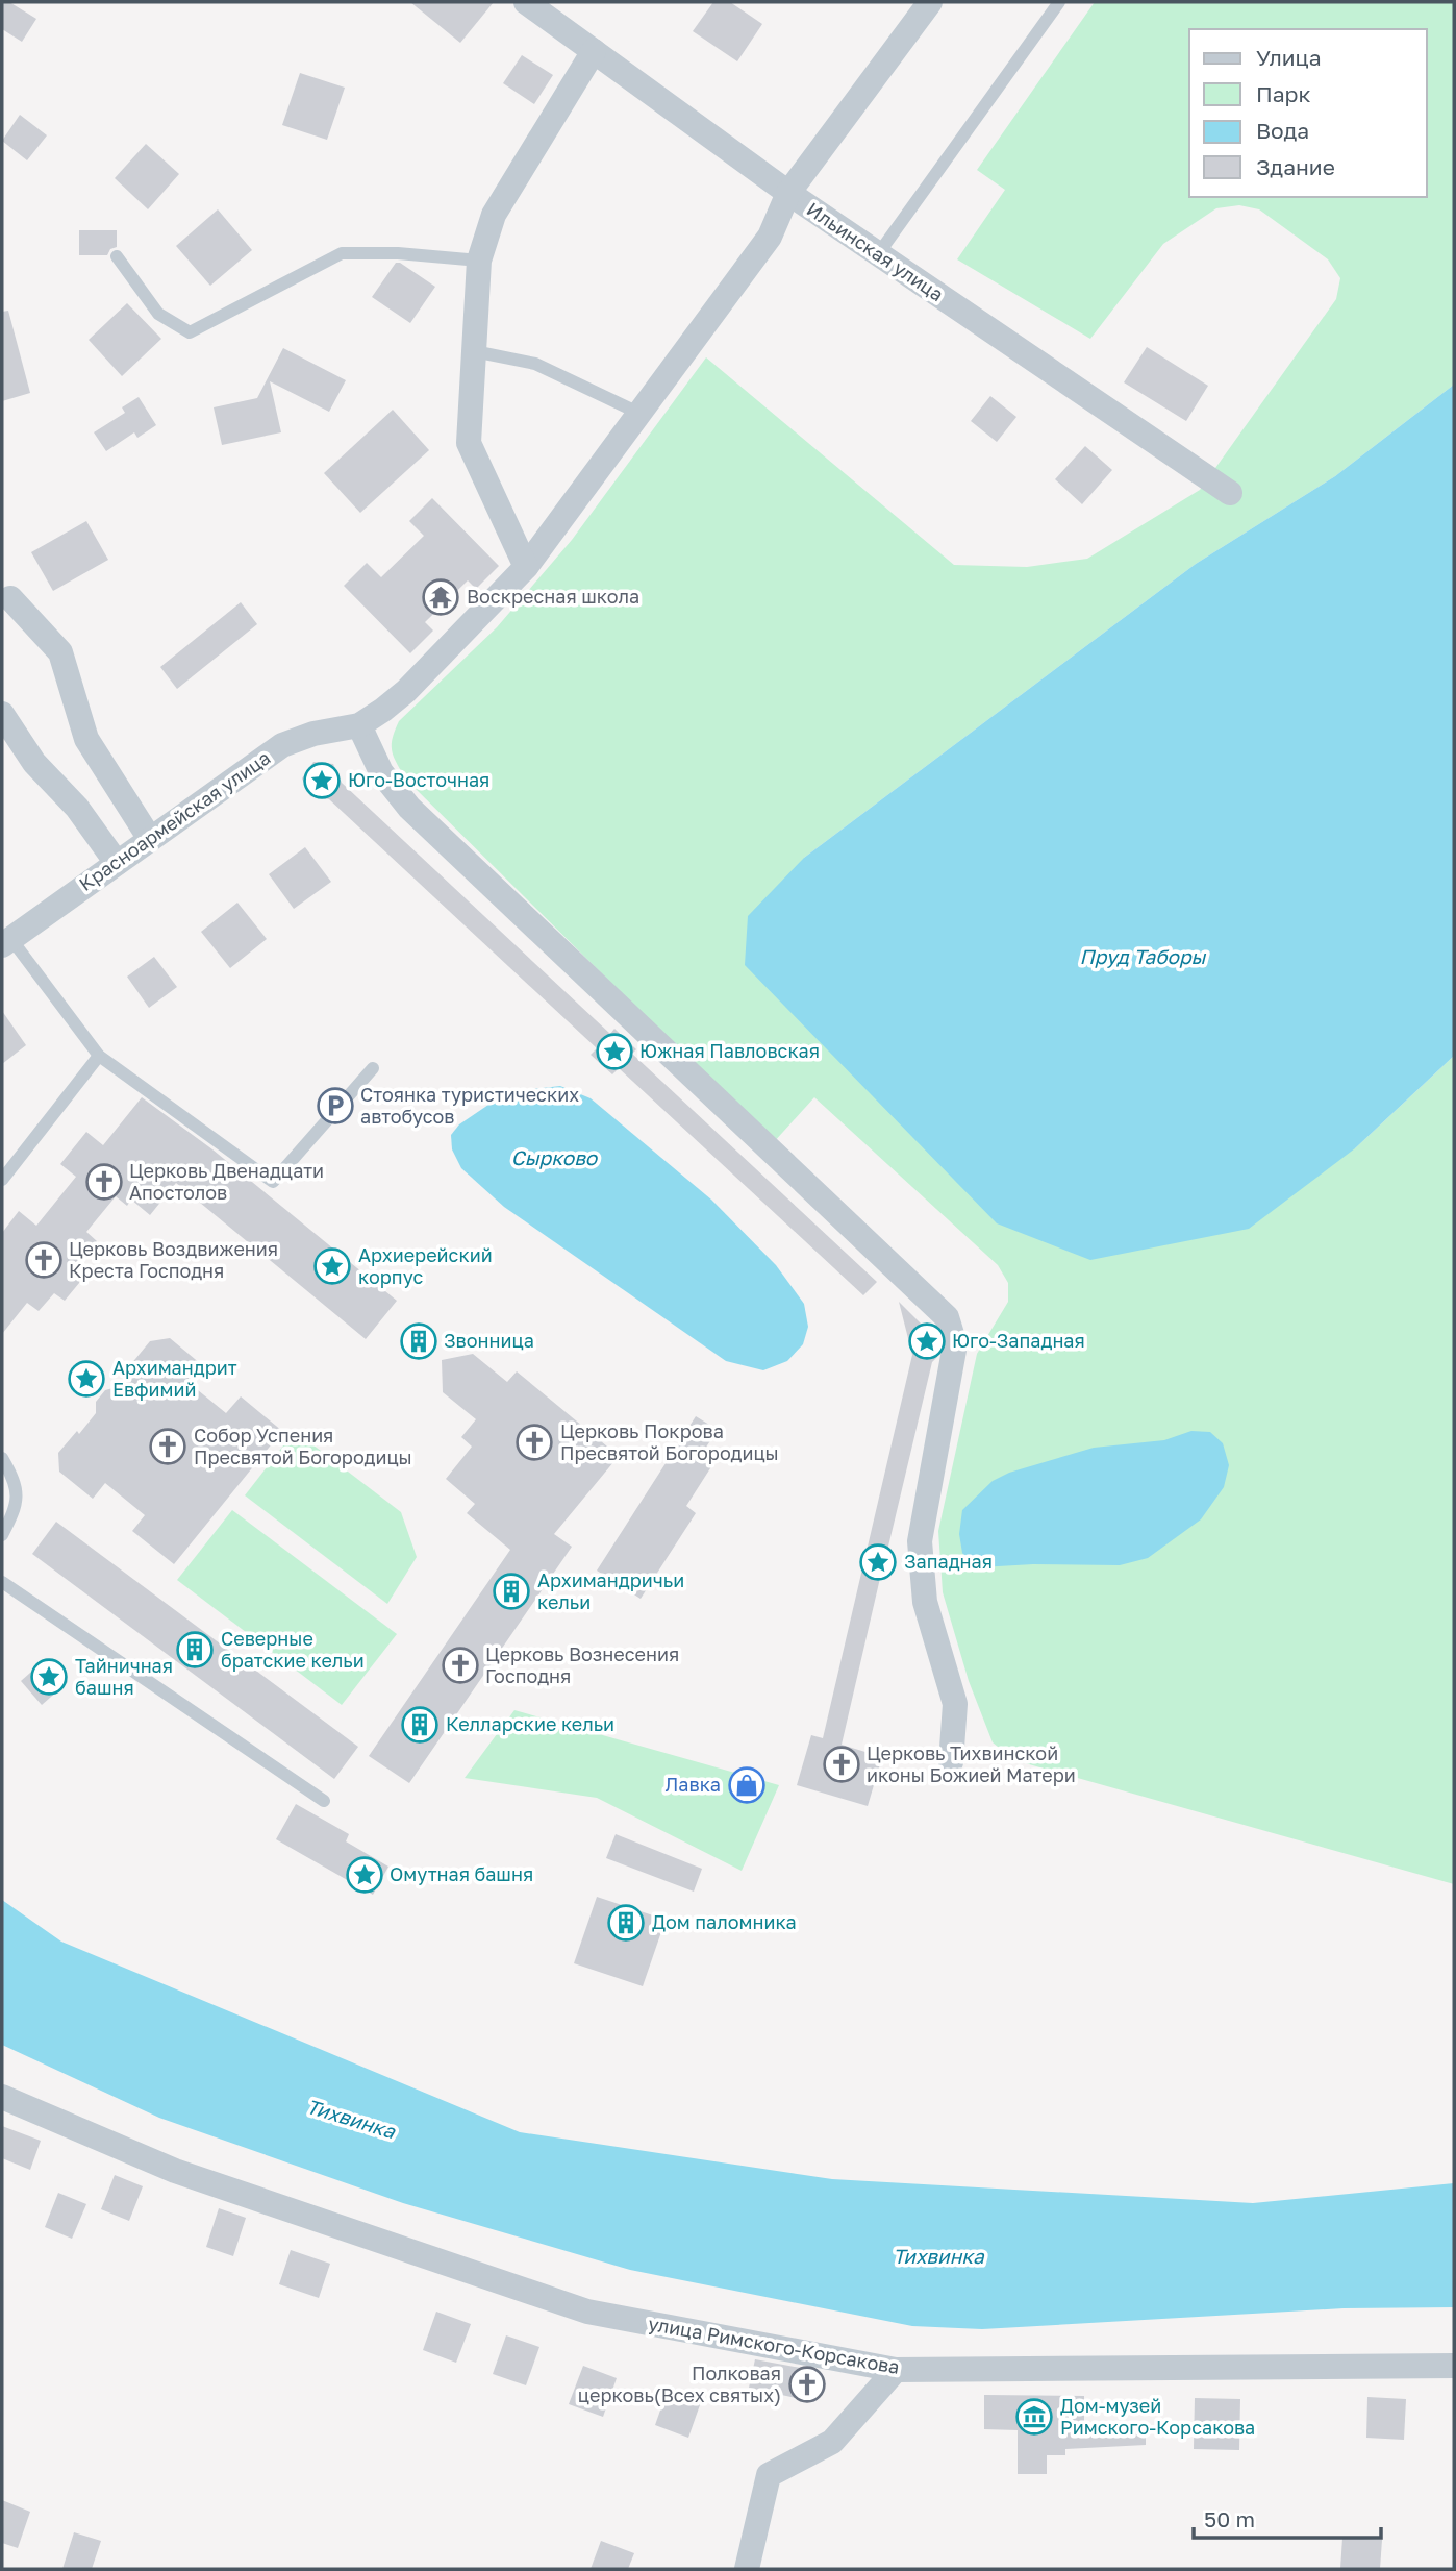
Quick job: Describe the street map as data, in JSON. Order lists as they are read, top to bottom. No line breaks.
{"streets":{"street":["Ильинская улица","Красноармейская улица","улица Римского-Корсакова"]},"crossings":[["Ильинская улица","Красноармейская улица"]],"water":["Пруд Таборы","Сырково","Тихвинка"],"places":{"temple":["Воскресная школа"],"place":["Юго-Восточная","Южная Павловская","Архиерейский корпус","Юго-Западная","Архимандрит Евфимий","Западная","Тайничная башня","Омутная башня"],"parking":["Стоянка туристических автобусов"],"church":["Церковь Двенадцати Апостолов","Церковь Воздвижения Креста Господня","Церковь Покрова Пресвятой Богородицы","Собор Успения Пресвятой Богородицы","Церковь Вознесения Господня","Церковь Тихвинской иконы Божией Матери","Полковая церковь(Всех святых)"],"building":["Звонница","Архимандричьи кельи","Северные братские кельи","Келларские кельи","Дом паломника"],"shop":["Лавка"],"museum":["Дом-музей Римского-Корсакова"]},"legend":["Улица","Парк","Вода","Здание"],"scale_bar":"50 m"}
